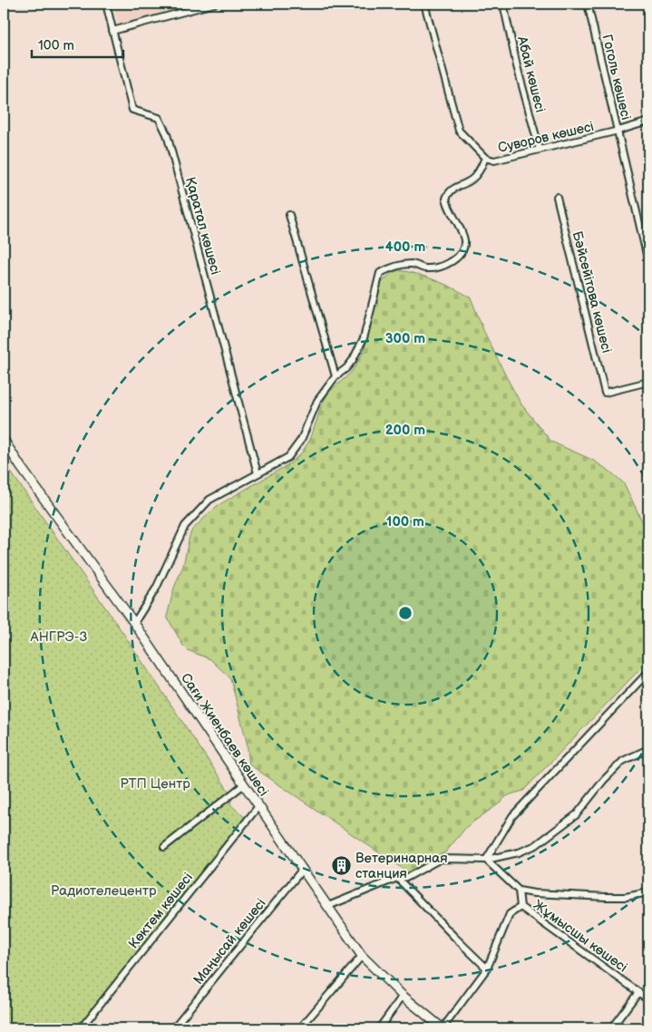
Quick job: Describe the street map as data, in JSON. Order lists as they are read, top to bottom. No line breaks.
{"streets":{"main road":["Сағи Жиенбаев көшесі"],"street":["Абай көшесі","Гоголь көшесі","Суворов көшесі","Қаратал көшесі","Бәйсейітова көшесі","Көктем көшесі","Жұмысшы көшесі","Маңысай көшесі"]},"crossings":[["Абай көшесі","Суворов көшесі"],["Гоголь көшесі","Суворов көшесі"],["Сағи Жиенбаев көшесі","Көктем көшесі"],["Сағи Жиенбаев көшесі","Маңысай көшесі"]],"parks":["АНГРЭ-3","РТП Центр","Радиотелецентр"],"places":{"building":["Ветеринарная станция"]},"scale_bar":"100 m","rings":["400 m","300 m","200 m","100 m"]}
